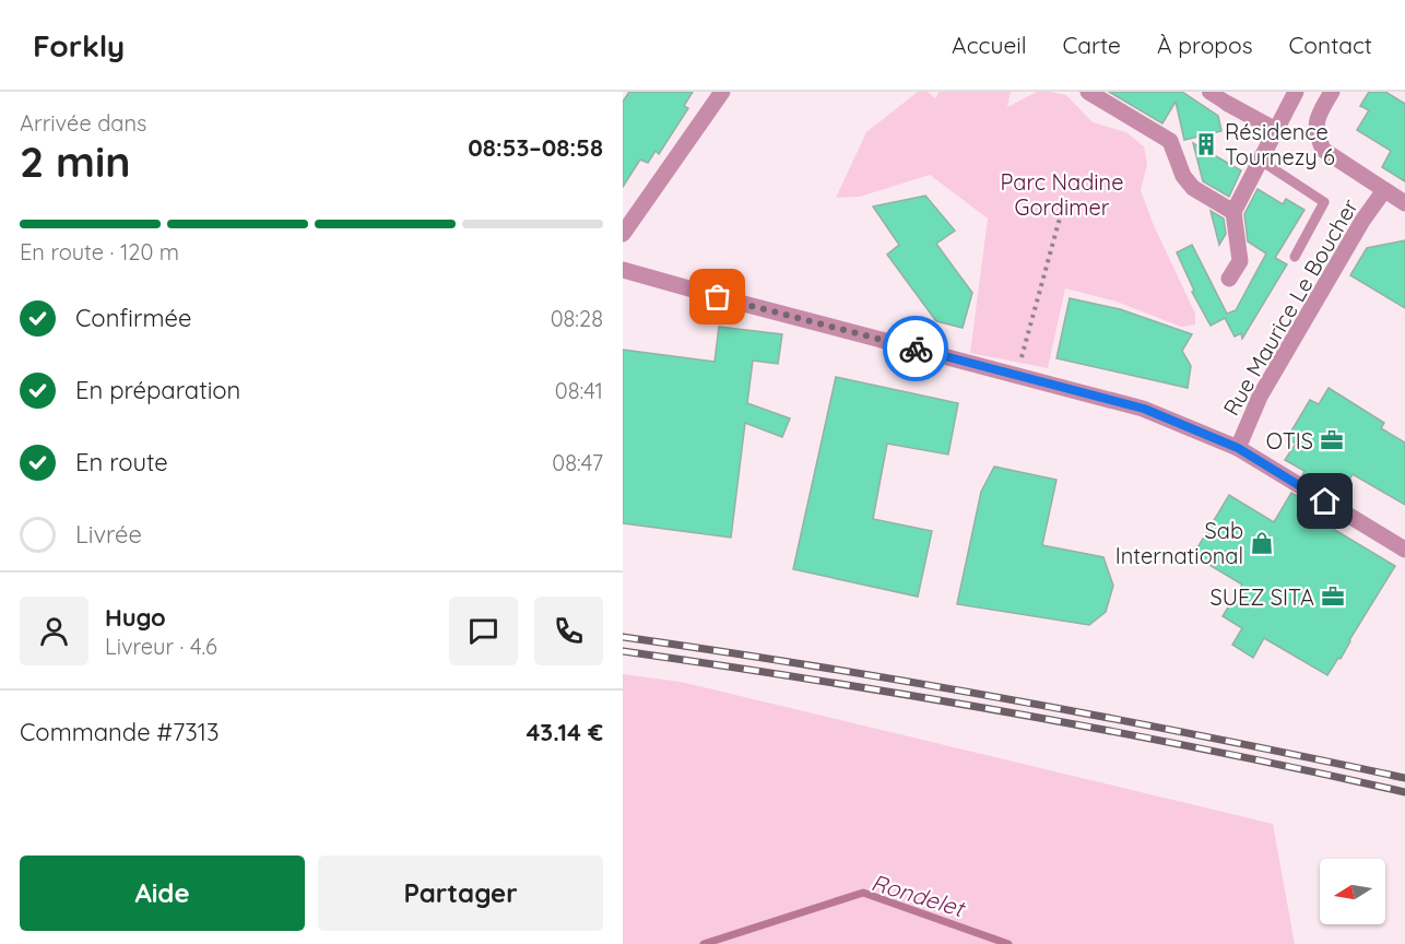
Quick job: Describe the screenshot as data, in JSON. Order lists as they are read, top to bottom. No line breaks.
{"streets":{"street":["Rue Maurice Le Boucher"]},"water":["Rondelet"],"parks":["Parc Nadine Gordimer"],"places":{"building":["Résidence Tournezy 6"],"office":["OTIS","SUEZ SITA"],"shop":["Sab International"]},"north":"left","page":{"header":"Forkly","nav":["Accueil","Carte","À propos","Contact"],"heading":["2 min","Arrivée dans","08:53–08:58"],"panel":["Hugo","Livreur · 4.6","Commande #7313","43.14 €"],"bar":"En route · 120 m","list":[["Confirmée","08:28"],["En préparation","08:41"],["En route","08:47"],"Livrée"],"buttons":["Aide","Partager"]}}
